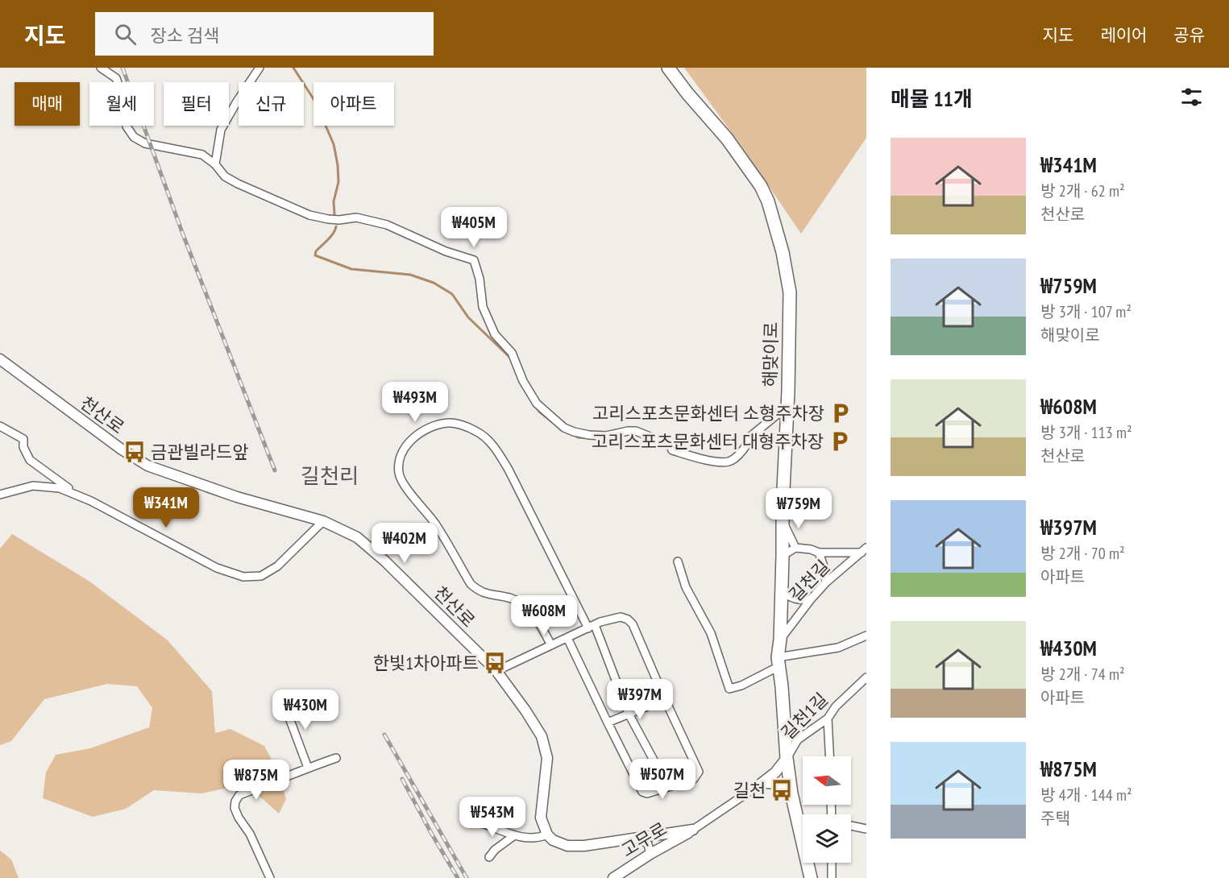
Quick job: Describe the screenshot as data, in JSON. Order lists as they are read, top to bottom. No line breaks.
{"streets":{"main road":["해맞이로"],"street":["천산로","길천길","길천1길","고무로"]},"crossings":[["해맞이로","길천길"],["해맞이로","길천1길"]],"districts":["길천리"],"places":{"parking":["고리스포츠문화센터 소형주차장","고리스포츠문화센터 대형주차장"],"bus stop":["금관빌라드앞","한빛1차아파트","길천"]},"north":"left","page":{"header":"지도","search":"장소 검색","nav":["지도","레이어","공유"],"heading":"매물 11개","chip":["매매","월세","필터","신규","아파트"],"list":[{"name":"₩341M","note":"방 2개 · 62 m² · 천산로"},{"name":"₩759M","note":"방 3개 · 107 m² · 해맞이로"},{"name":"₩608M","note":"방 3개 · 113 m² · 천산로"},{"name":"₩397M","note":"방 2개 · 70 m² · 아파트"},{"name":"₩430M","note":"방 2개 · 74 m² · 아파트"},{"name":"₩875M","note":"방 4개 · 144 m² · 주택"}],"price":["₩405M","₩493M","₩341M","₩759M","₩402M","₩608M","₩397M","₩430M","₩507M","₩875M","₩543M"]}}
